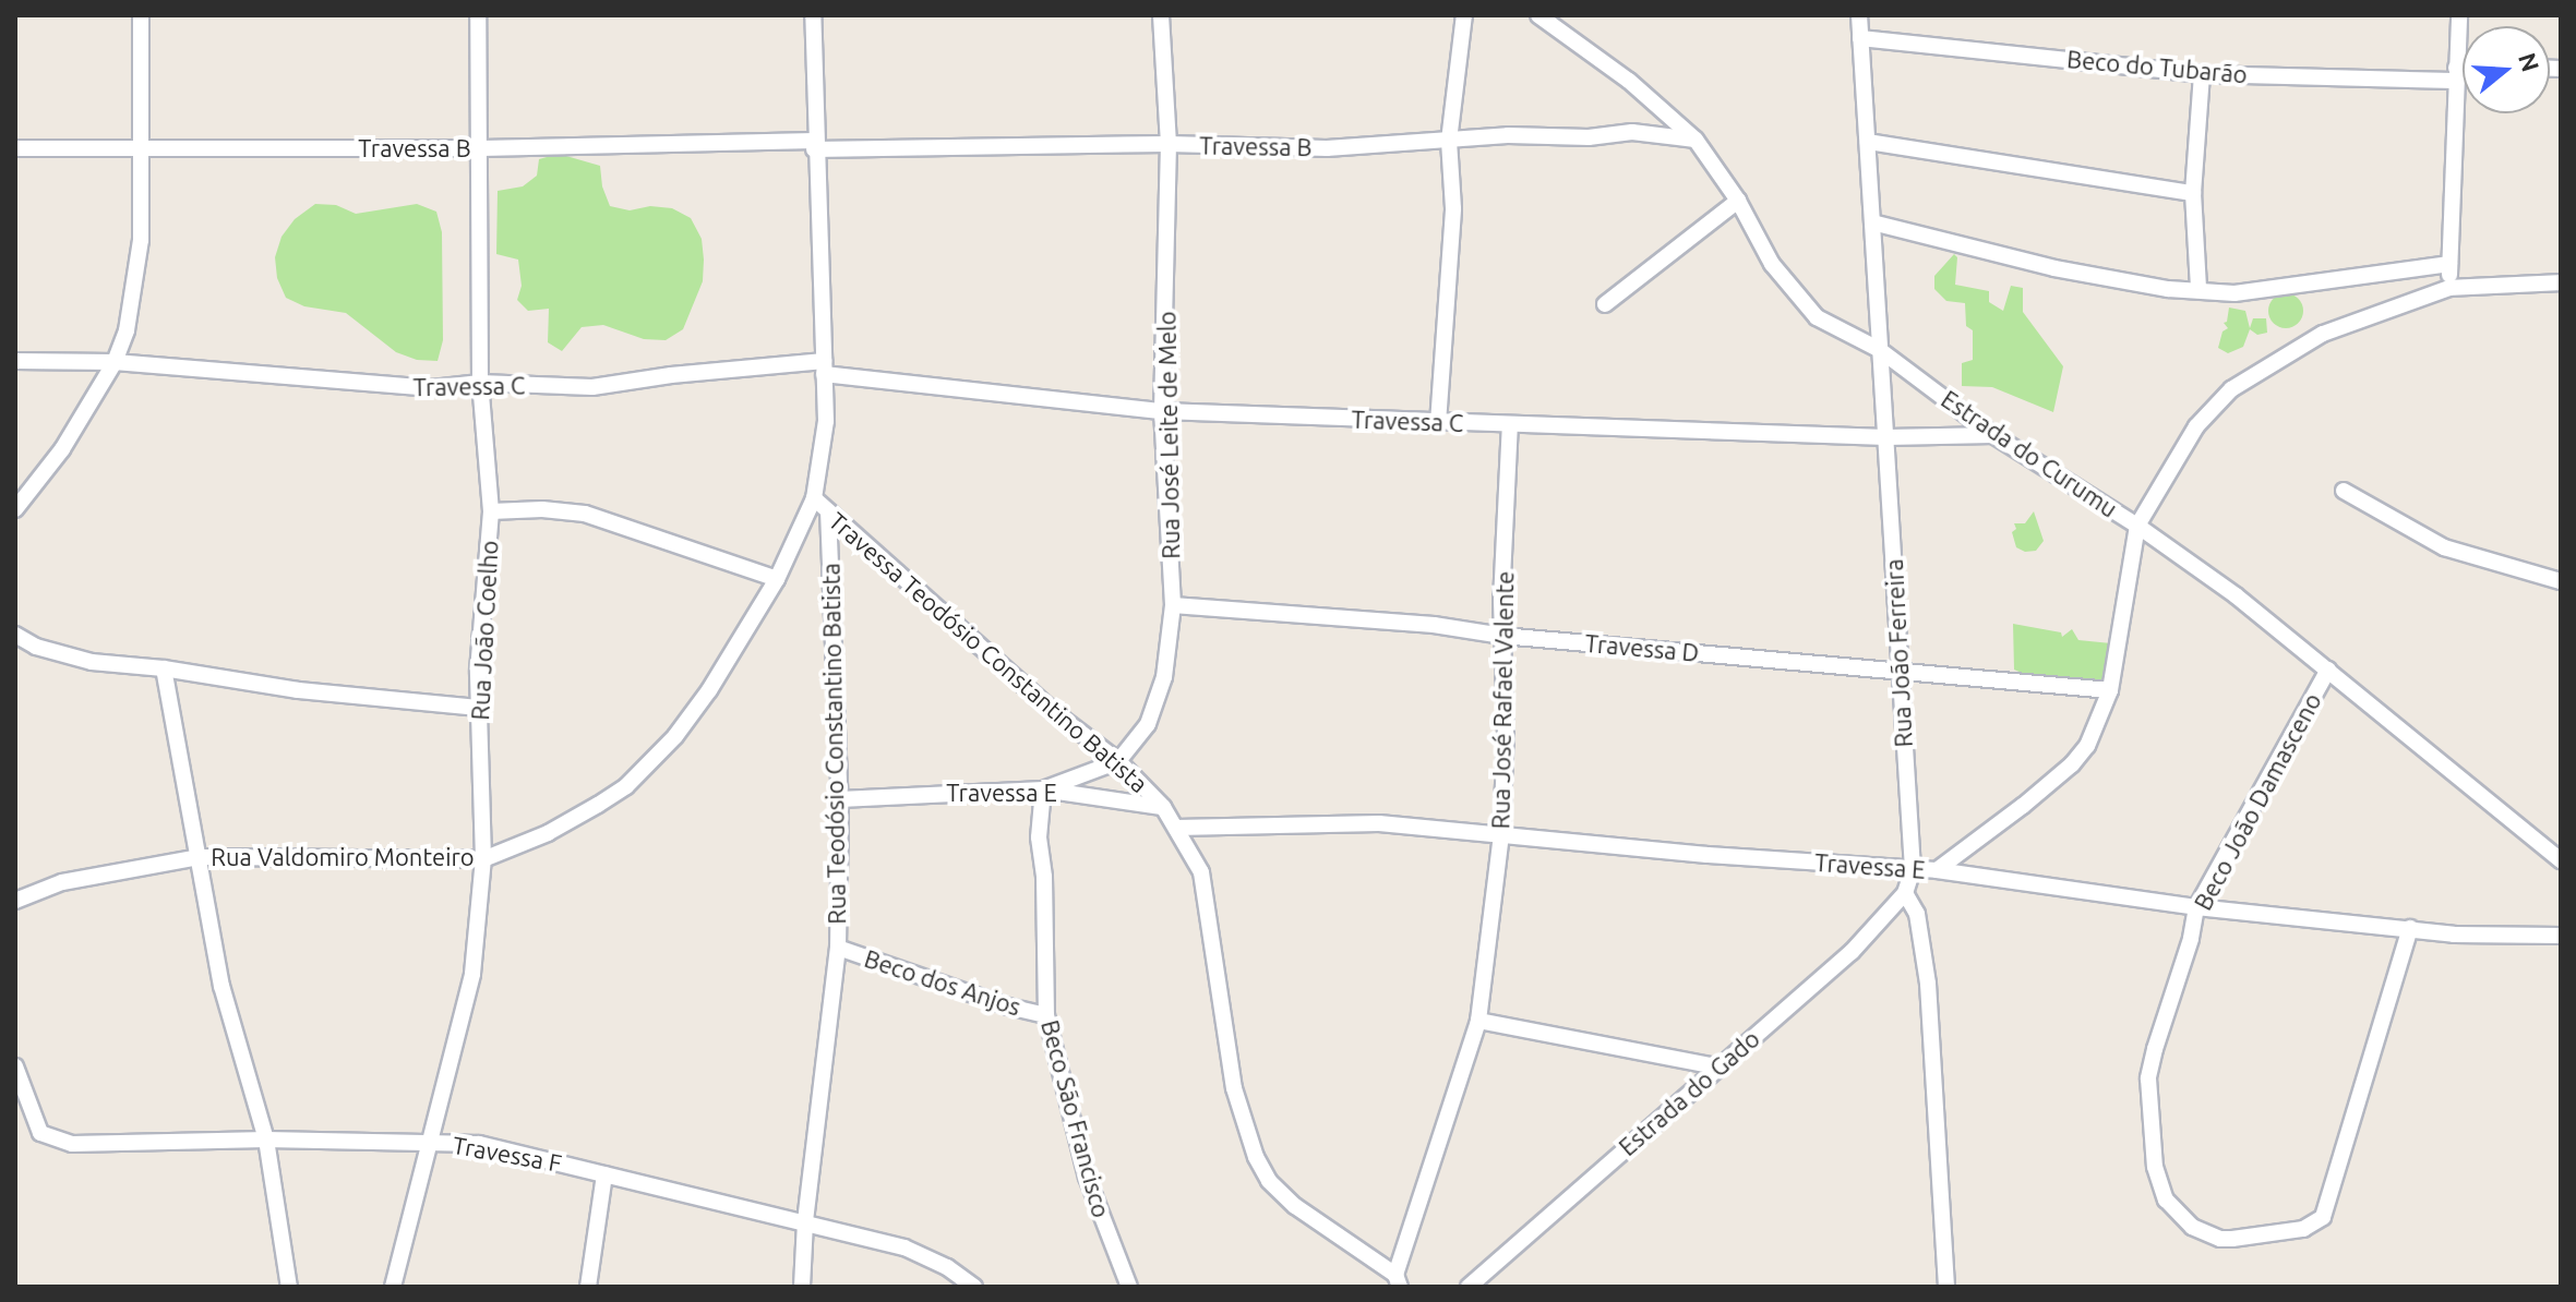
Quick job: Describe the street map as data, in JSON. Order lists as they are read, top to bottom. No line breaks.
{"streets":{"street":["Beco do Tubarão","Travessa B","Travessa C","Rua José Leite de Melo","Estrada do Curumu","Rua João Coelho","Travessa D","Travessa Teodósio Constantino Batista","Rua João Ferreira","Rua José Rafael Valente","Rua Teodósio Constantino Batista","Travessa E","Beco João Damasceno","Rua Valdomiro Monteiro","Beco dos Anjos","Estrada do Gado","Beco São Francisco","Travessa F"]},"crossings":[["Beco do Tubarão","Rua João Ferreira"],["Travessa B","Rua José Leite de Melo"],["Travessa B","Estrada do Curumu"],["Travessa B","Rua João Coelho"],["Travessa C","Rua José Leite de Melo"],["Travessa C","Estrada do Curumu"],["Travessa C","Rua João Coelho"],["Travessa C","Rua João Ferreira"],["Travessa C","Rua José Rafael Valente"],["Rua José Leite de Melo","Travessa D"],["Rua José Leite de Melo","Travessa Teodósio Constantino Batista"],["Estrada do Curumu","Rua João Ferreira"],["Estrada do Curumu","Beco João Damasceno"],["Rua João Coelho","Rua Valdomiro Monteiro"],["Rua João Coelho","Travessa F"],["Travessa D","Rua João Ferreira"],["Travessa D","Rua José Rafael Valente"],["Travessa Teodósio Constantino Batista","Rua Teodósio Constantino Batista"],["Travessa Teodósio Constantino Batista","Travessa E"],["Travessa Teodósio Constantino Batista","Rua Valdomiro Monteiro"],["Rua João Ferreira","Travessa E"],["Rua João Ferreira","Estrada do Gado"],["Rua José Rafael Valente","Travessa E"],["Rua Teodósio Constantino Batista","Travessa E"],["Rua Teodósio Constantino Batista","Beco dos Anjos"],["Rua Teodósio Constantino Batista","Travessa F"],["Travessa E","Beco João Damasceno"],["Travessa E","Beco São Francisco"],["Beco dos Anjos","Beco São Francisco"]],"north":"right"}
